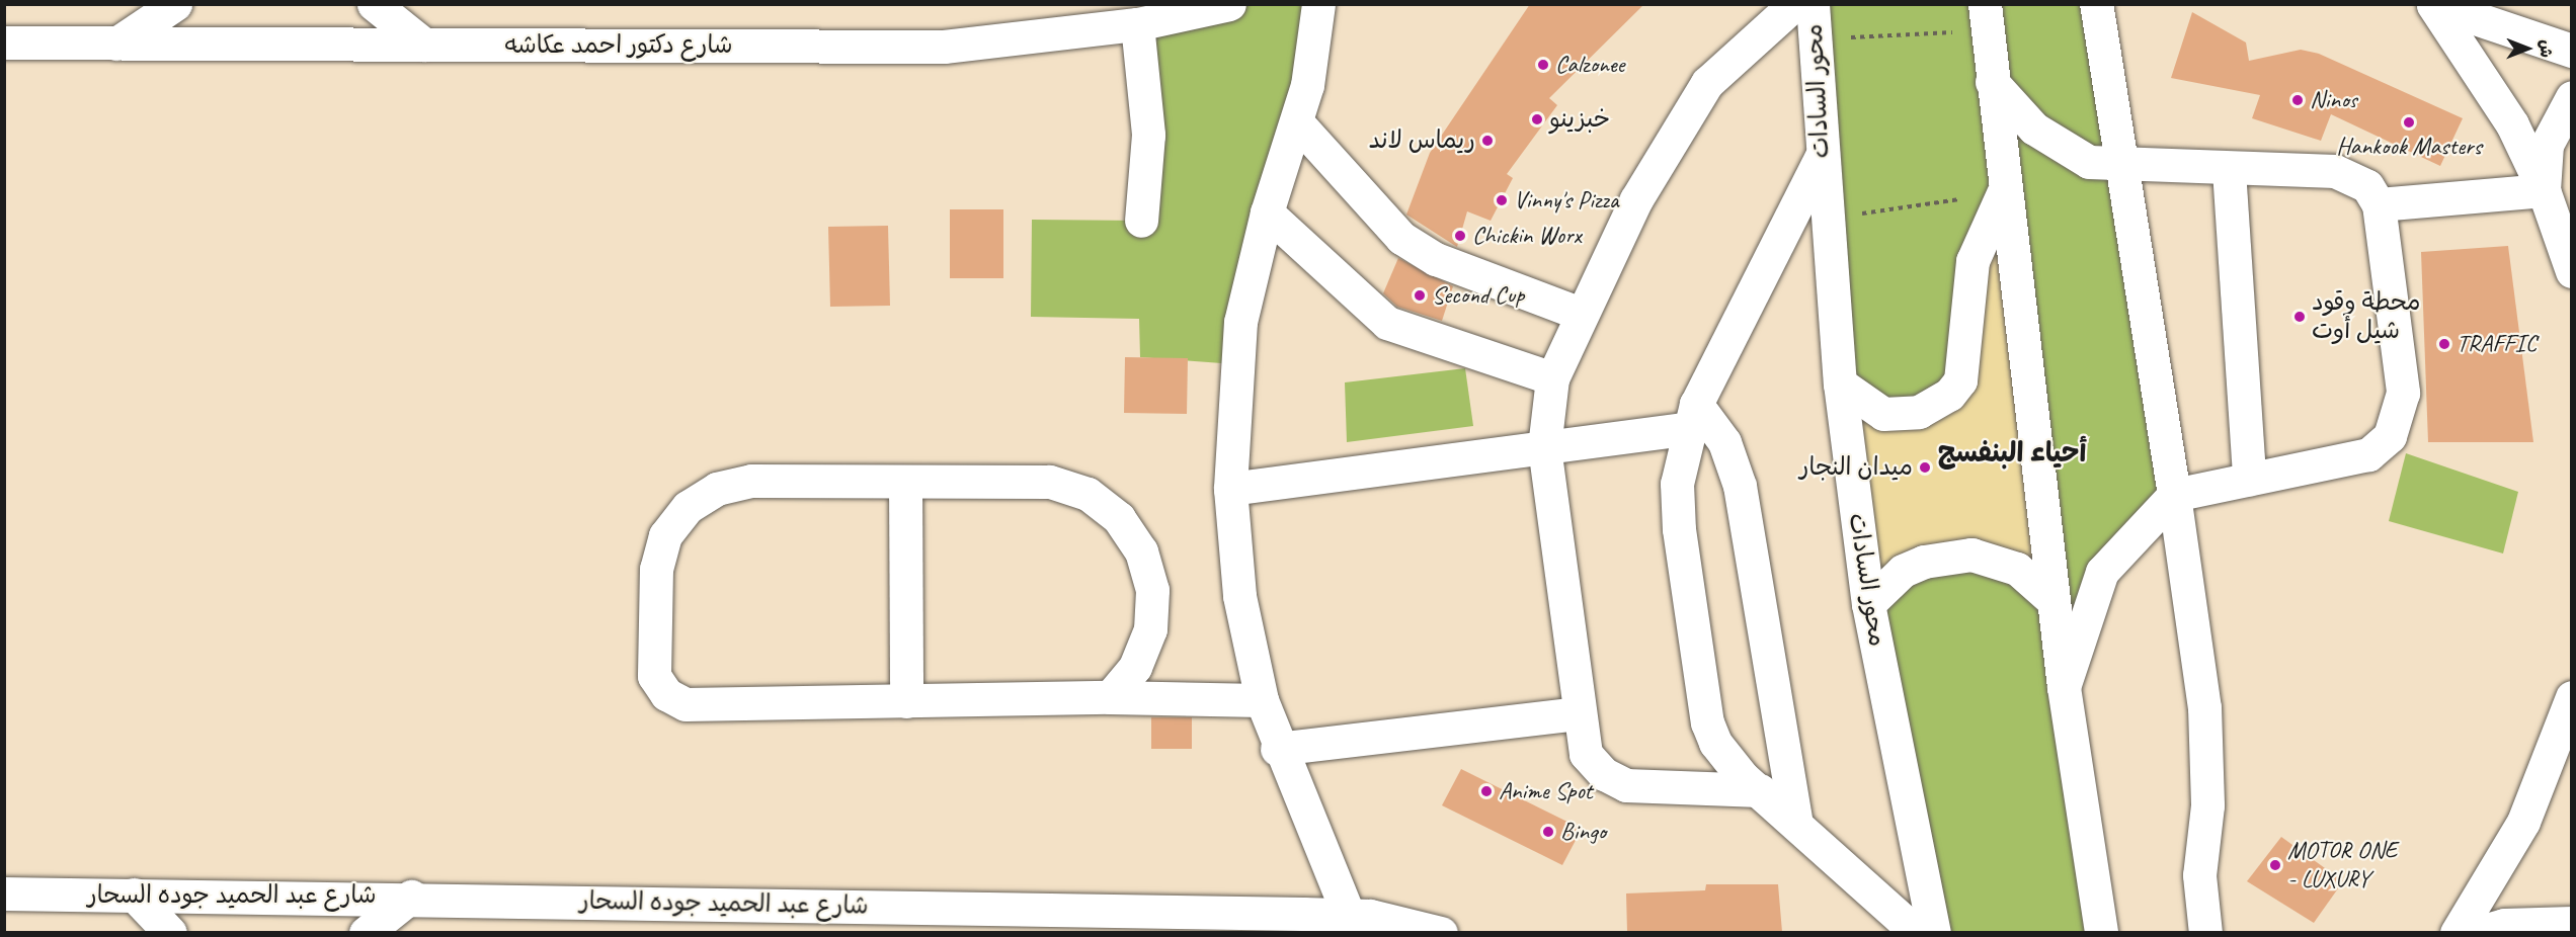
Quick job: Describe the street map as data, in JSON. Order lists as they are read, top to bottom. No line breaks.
{"streets":{"street":["شارع دكتور احمد عكاشه","محور السادات","شارع عبد الحميد جوده السحار"]},"districts":["أحياء البنفسج"],"places":["Calzonee","Ninos","خبزينو","Hankook Masters","ريماس لاند","Vinny's Pizza","Chickin Worx","Second Cup","محطة وقود شيل أوت","TRAFFIC","ميدان النجار","Anime Spot","Bingo","MOTOR ONE - LUXURY"],"north":"right"}
